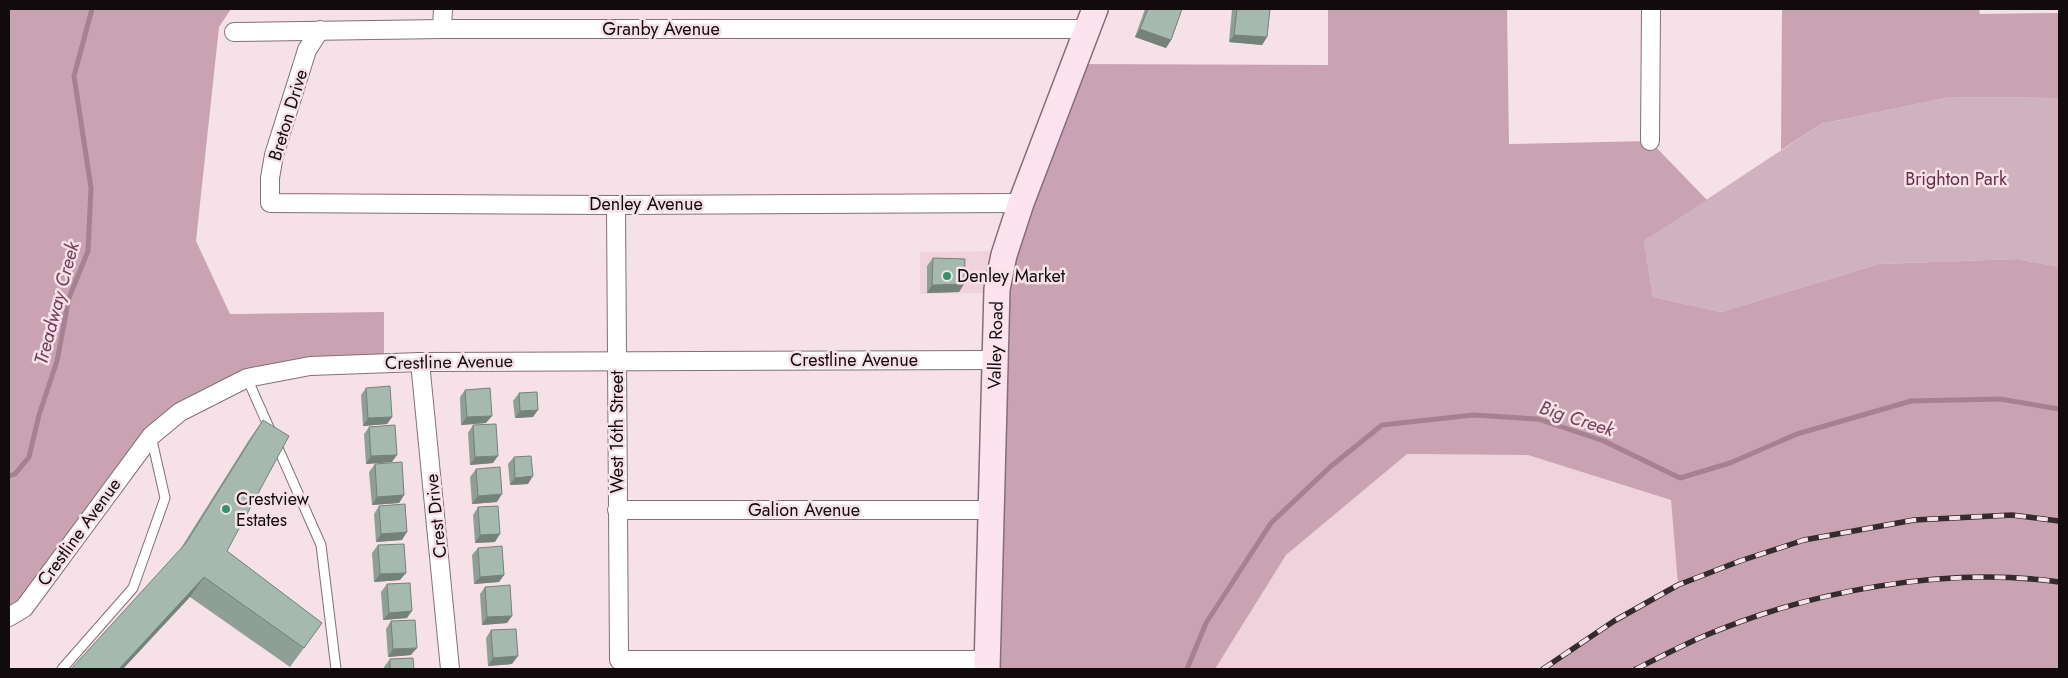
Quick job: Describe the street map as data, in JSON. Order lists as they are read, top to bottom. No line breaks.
{"streets":{"street":["Granby Avenue","Breton Drive","Denley Avenue","Valley Road","Crestline Avenue","West 16th Street","Galion Avenue","Crest Drive"]},"crossings":[["Granby Avenue","Breton Drive"],["Granby Avenue","Valley Road"],["Breton Drive","Denley Avenue"],["Denley Avenue","Valley Road"],["Denley Avenue","West 16th Street"],["Valley Road","Crestline Avenue"],["Valley Road","West 16th Street"],["Valley Road","Galion Avenue"],["Crestline Avenue","West 16th Street"],["Crestline Avenue","Crest Drive"],["West 16th Street","Galion Avenue"]],"water":["Treadway Creek","Big Creek"],"parks":["Brighton Park"],"places":["Denley Market","Crestview Estates"]}
